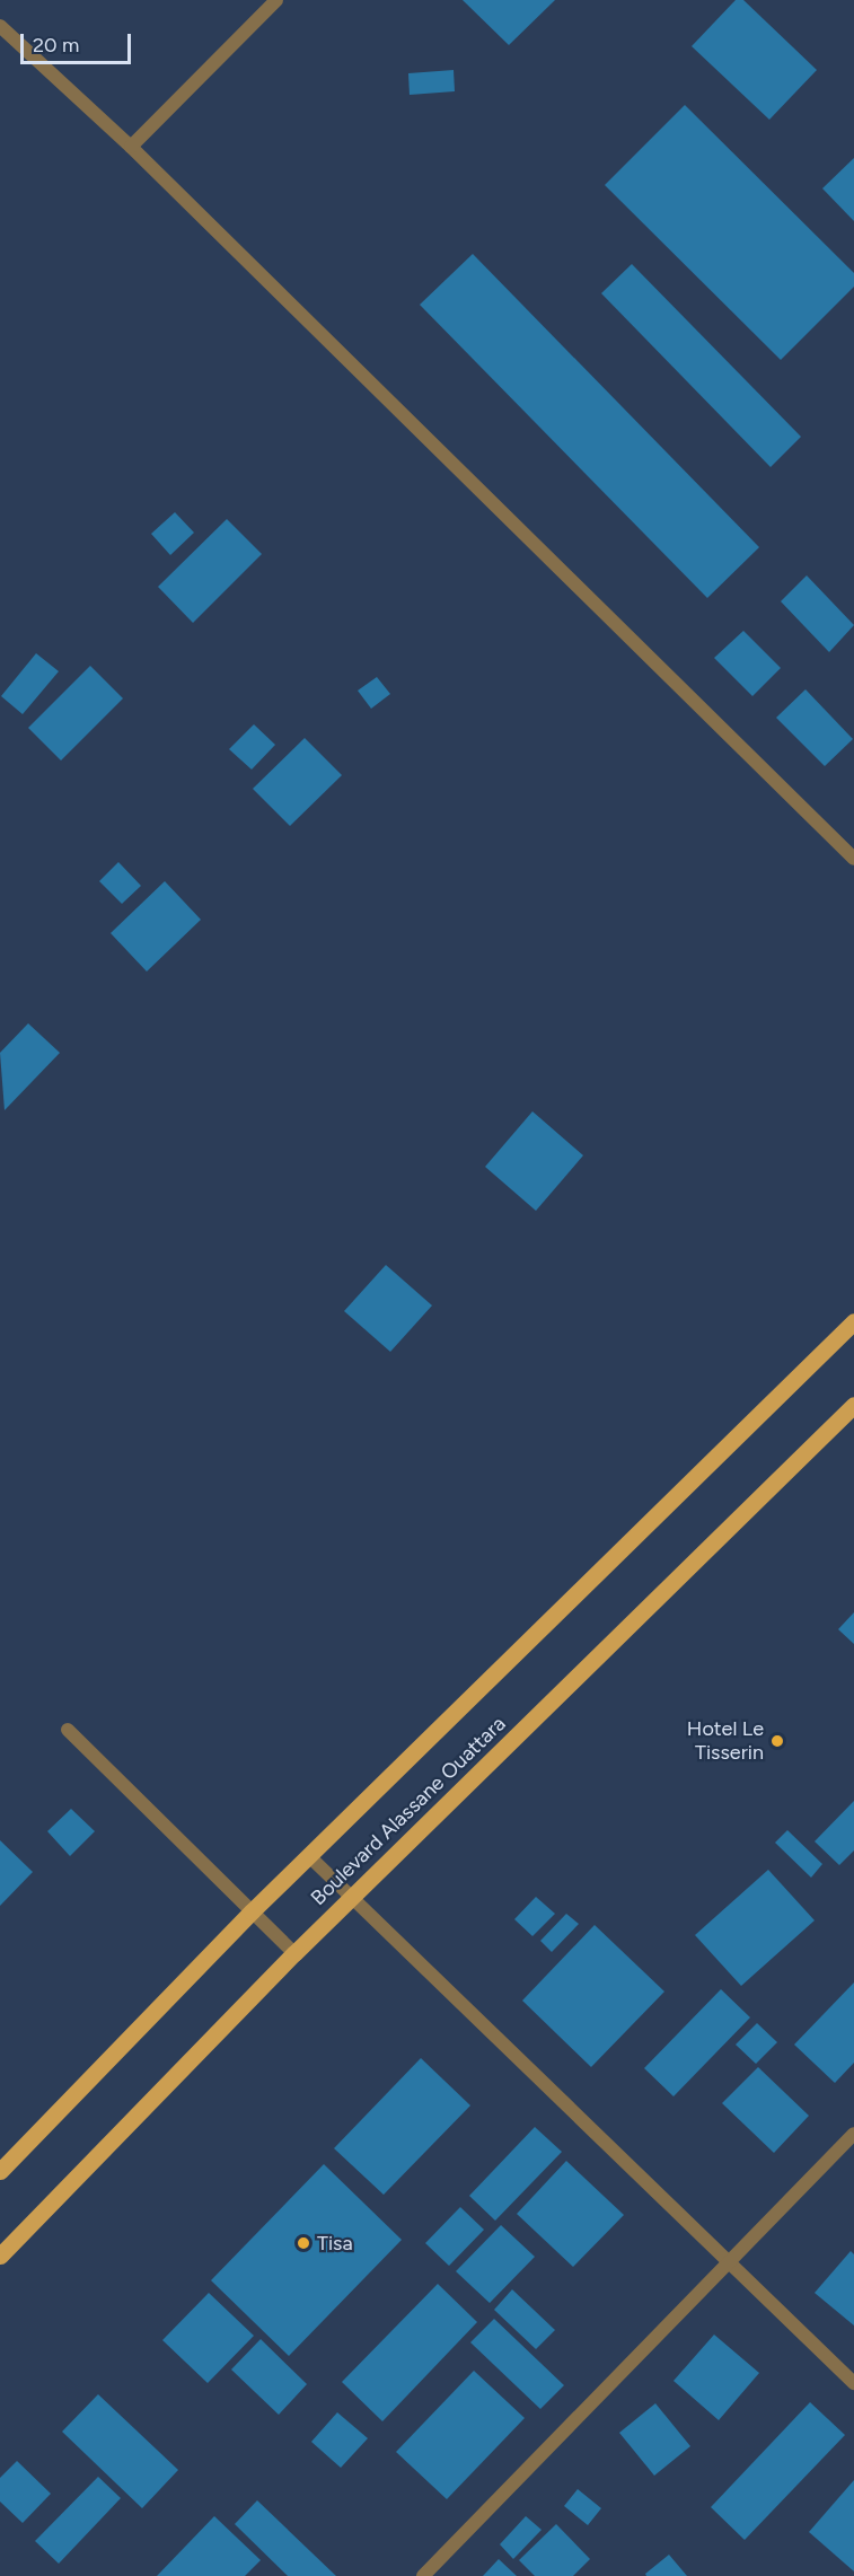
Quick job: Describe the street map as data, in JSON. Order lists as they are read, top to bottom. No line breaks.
{"streets":{"main road":["Boulevard Alassane Ouattara"]},"places":["Hotel Le Tisserin","Tisa"],"scale_bar":"20 m"}
